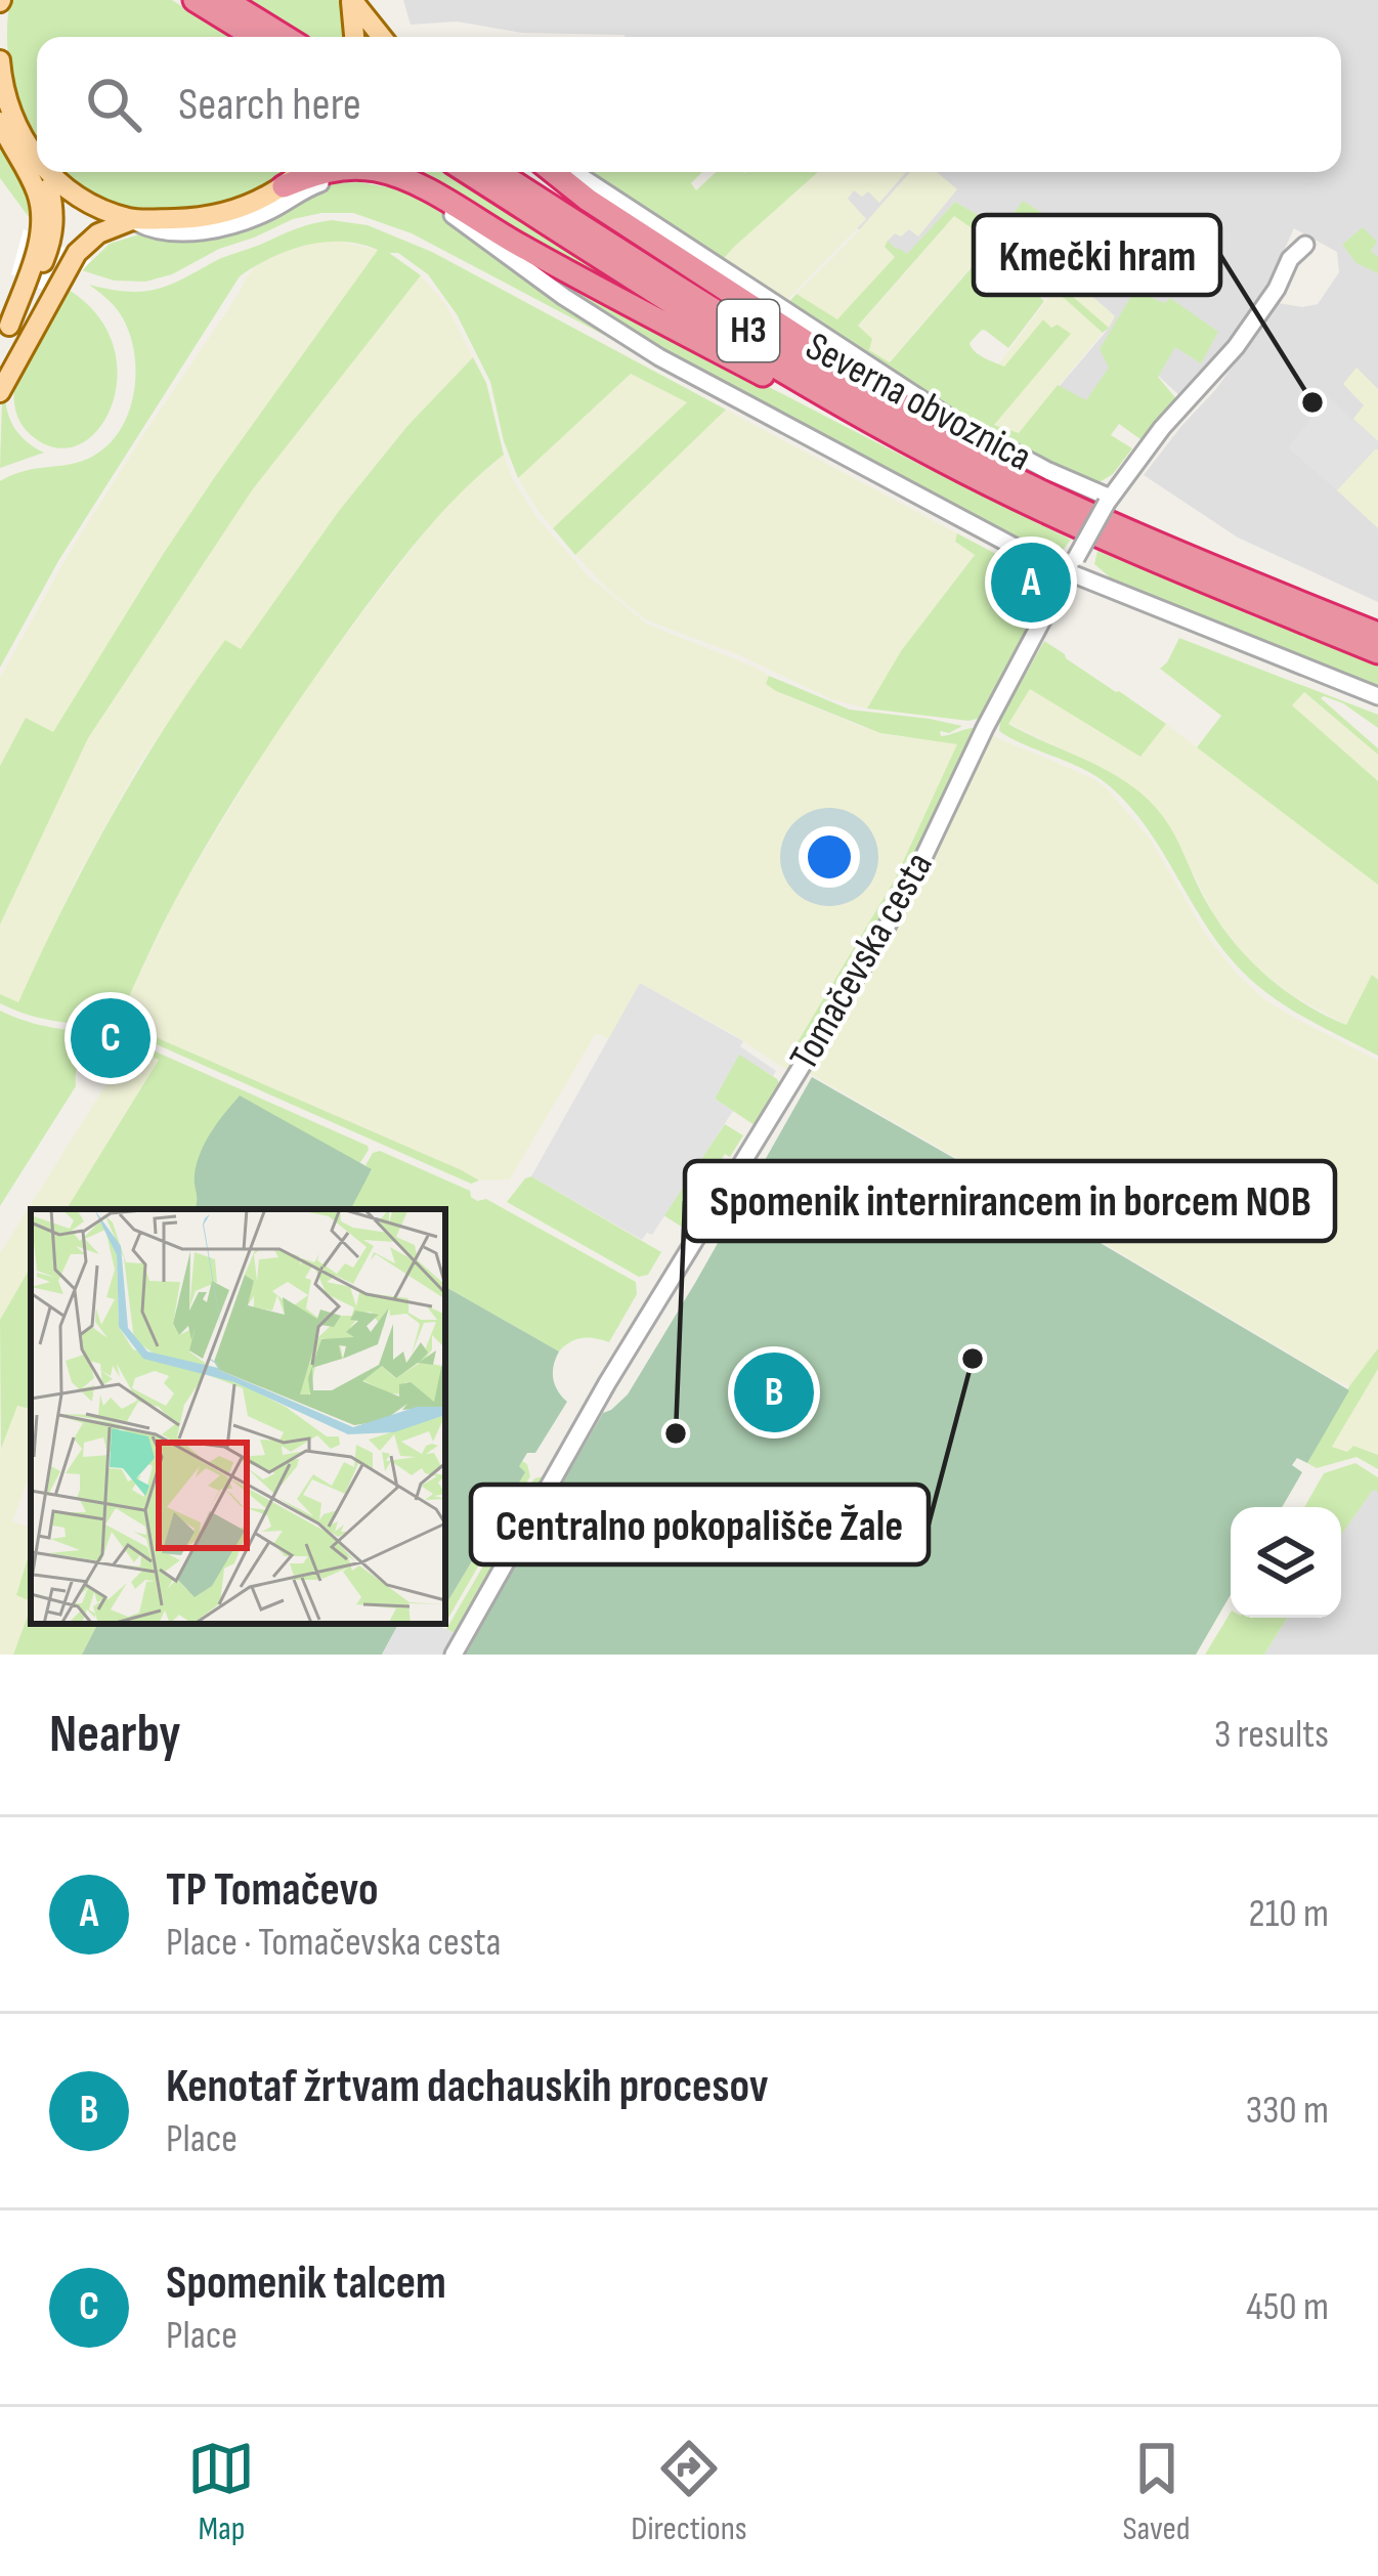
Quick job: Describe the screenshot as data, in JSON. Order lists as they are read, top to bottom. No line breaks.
{"streets":{"highway":["H3","Severna obvoznica"],"street":["Tomačevska cesta"]},"places":["Kmečki hram","Centralno pokopališče Žale","Spomenik internirancem in borcem NOB"],"page":{"search":"Search here","pins":["A","C","B"],"heading":["Nearby","3 results"],"list":[{"mark":"A","name":"TP Tomačevo","note":"Place · Tomačevska cesta","value":"210 m"},{"mark":"B","name":"Kenotaf žrtvam dachauskih procesov","note":"Place","value":"330 m"},{"mark":"C","name":"Spomenik talcem","note":"Place","value":"450 m"}],"nav":["Map","Directions","Saved"]}}
